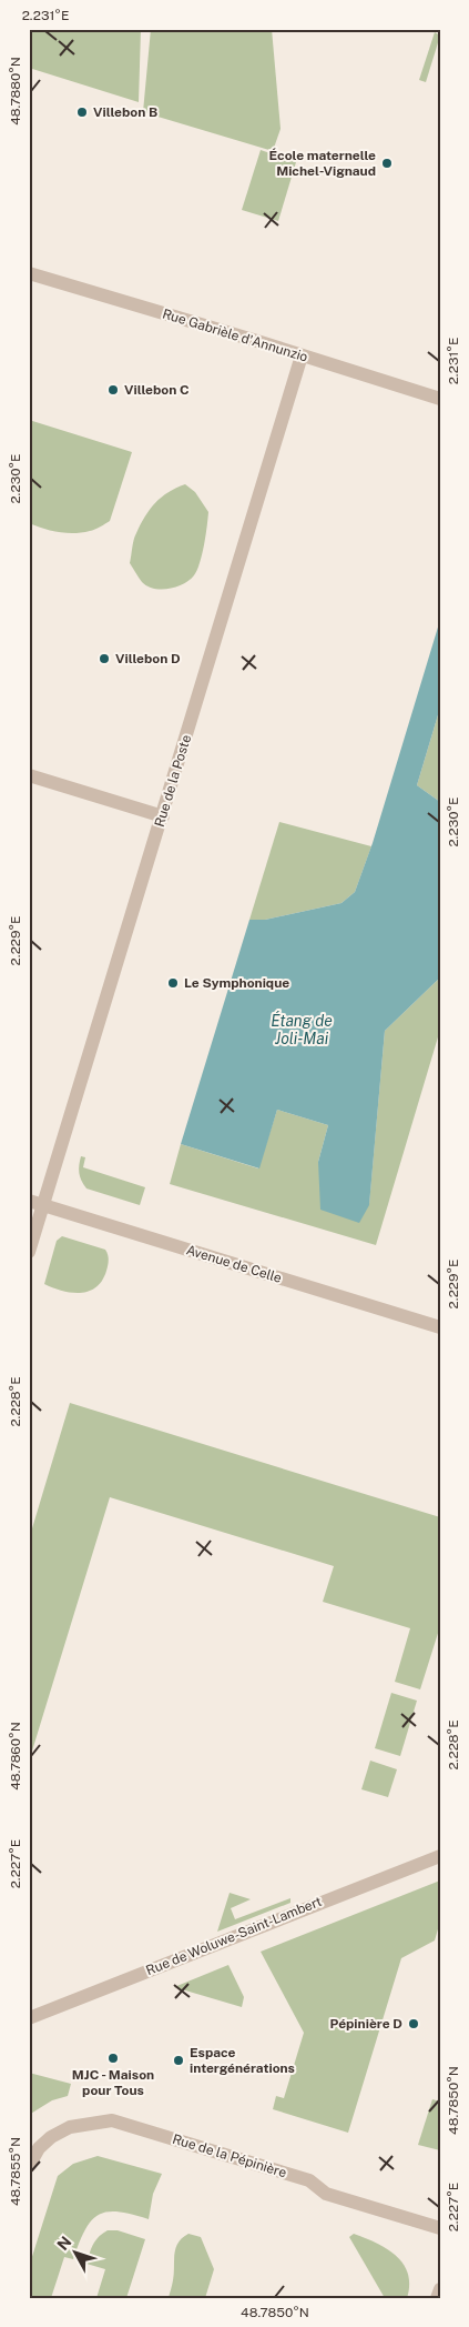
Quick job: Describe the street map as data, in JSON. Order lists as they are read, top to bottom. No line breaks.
{"streets":{"street":["Rue Gabrièle d'Annunzio","Rue de la Poste","Avenue de Celle","Rue de Woluwe-Saint-Lambert","Rue de la Pépinière"]},"crossings":[["Rue Gabrièle d'Annunzio","Rue de la Poste"],["Rue de la Poste","Avenue de Celle"]],"water":["Étang de Joli-Mai"],"places":["Villebon B","École maternelle Michel-Vignaud","Villebon C","Villebon D","Le Symphonique","Pépinière D","MJC - Maison pour Tous","Espace intergénérations"],"north":"top left","coordinates":["2.231°E","48.7880°N","2.230°E","2.229°E","2.228°E","48.7860°N","2.227°E","48.7850°N","48.7855°N"]}
